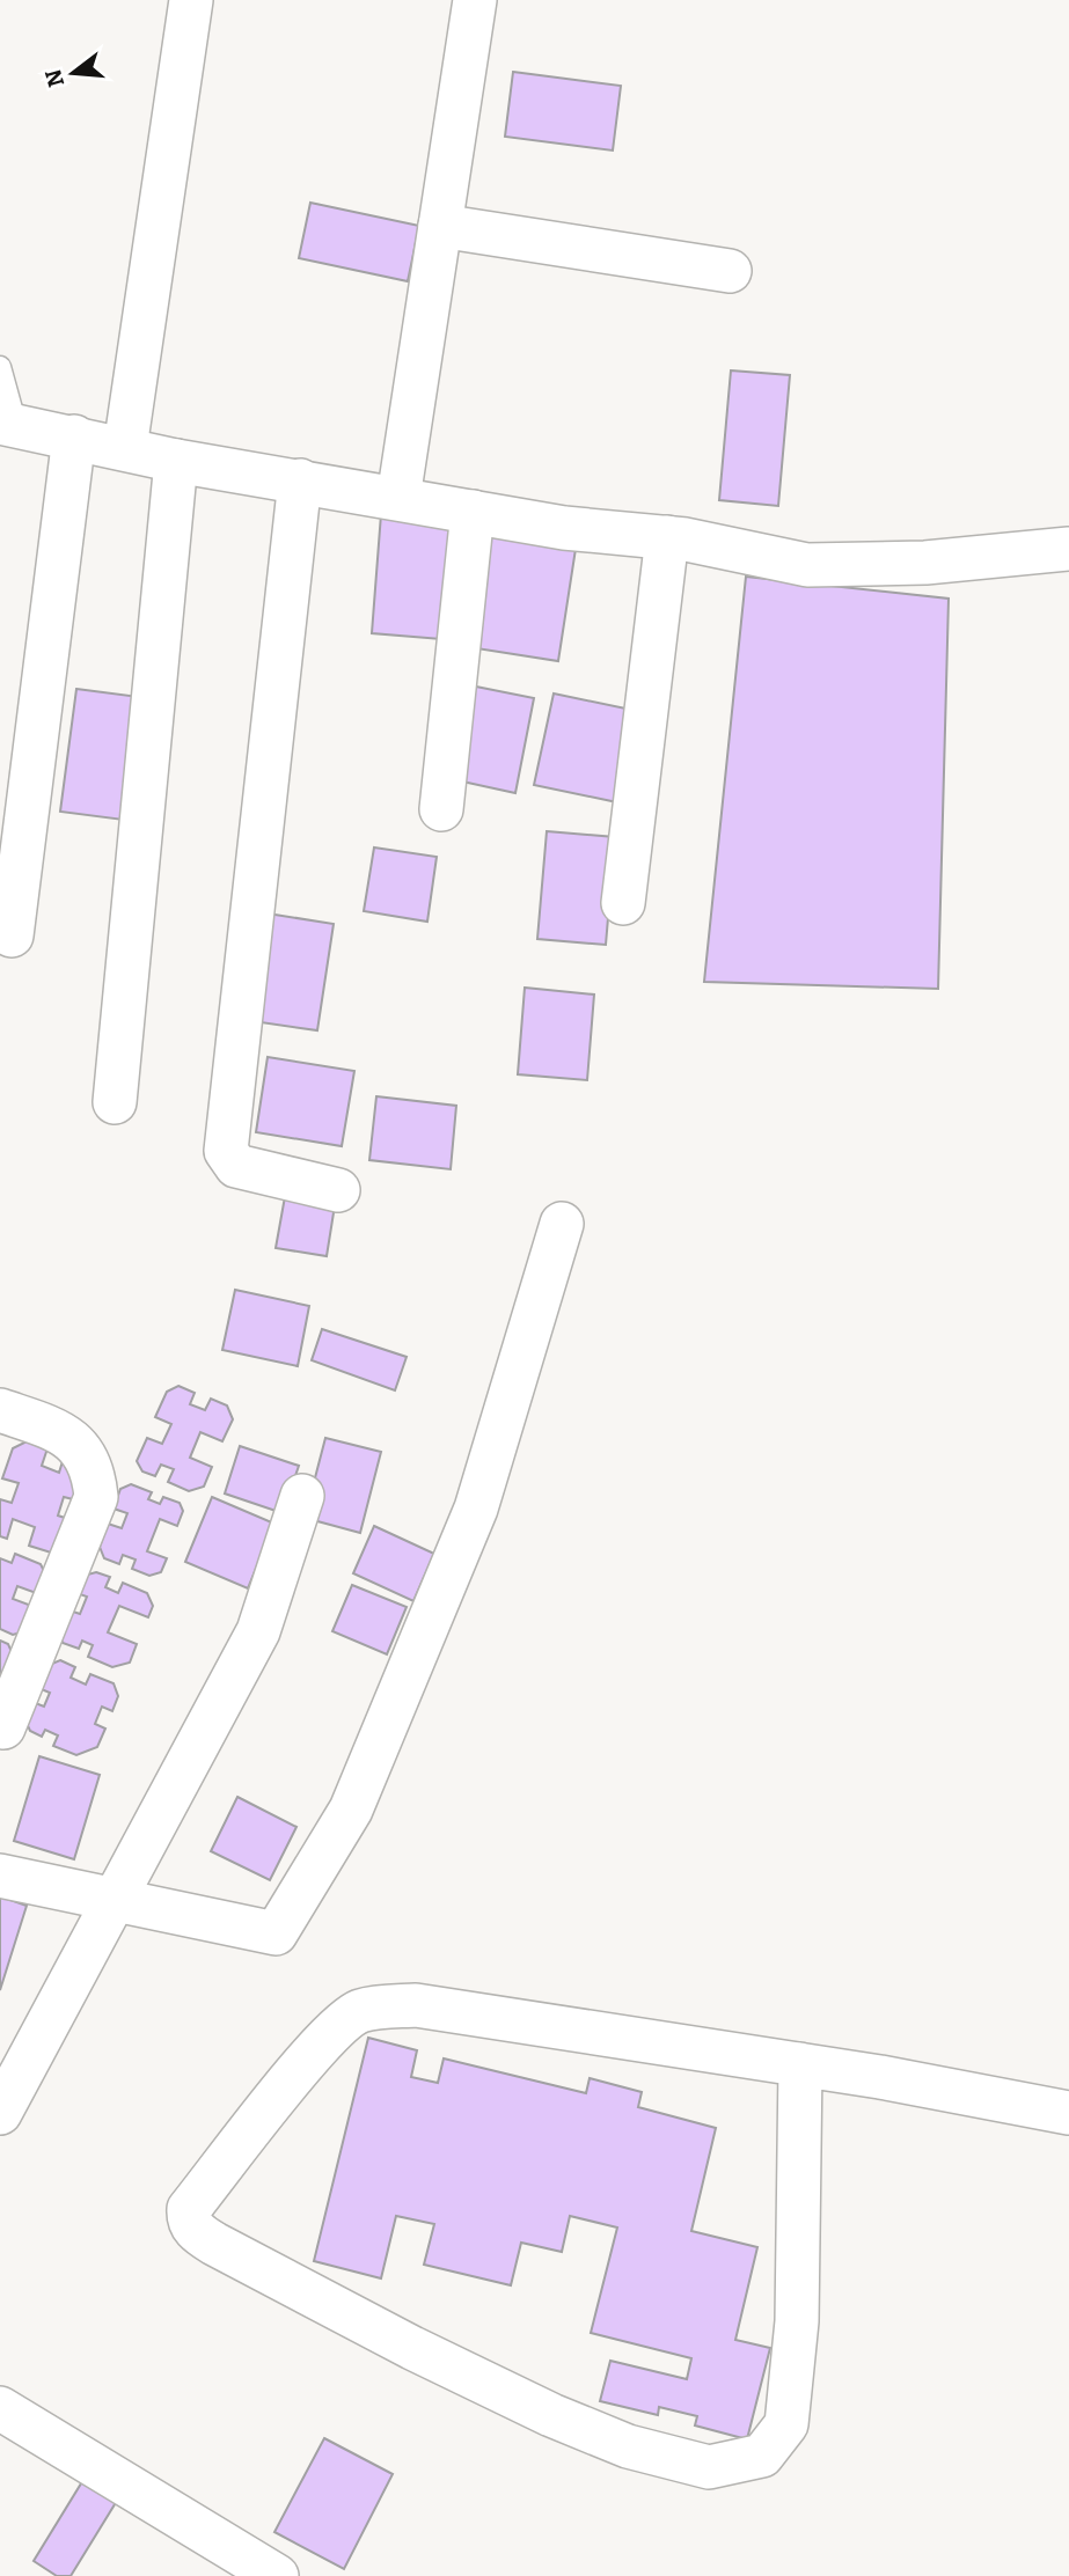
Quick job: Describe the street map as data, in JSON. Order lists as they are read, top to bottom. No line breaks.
{"north":"left"}
